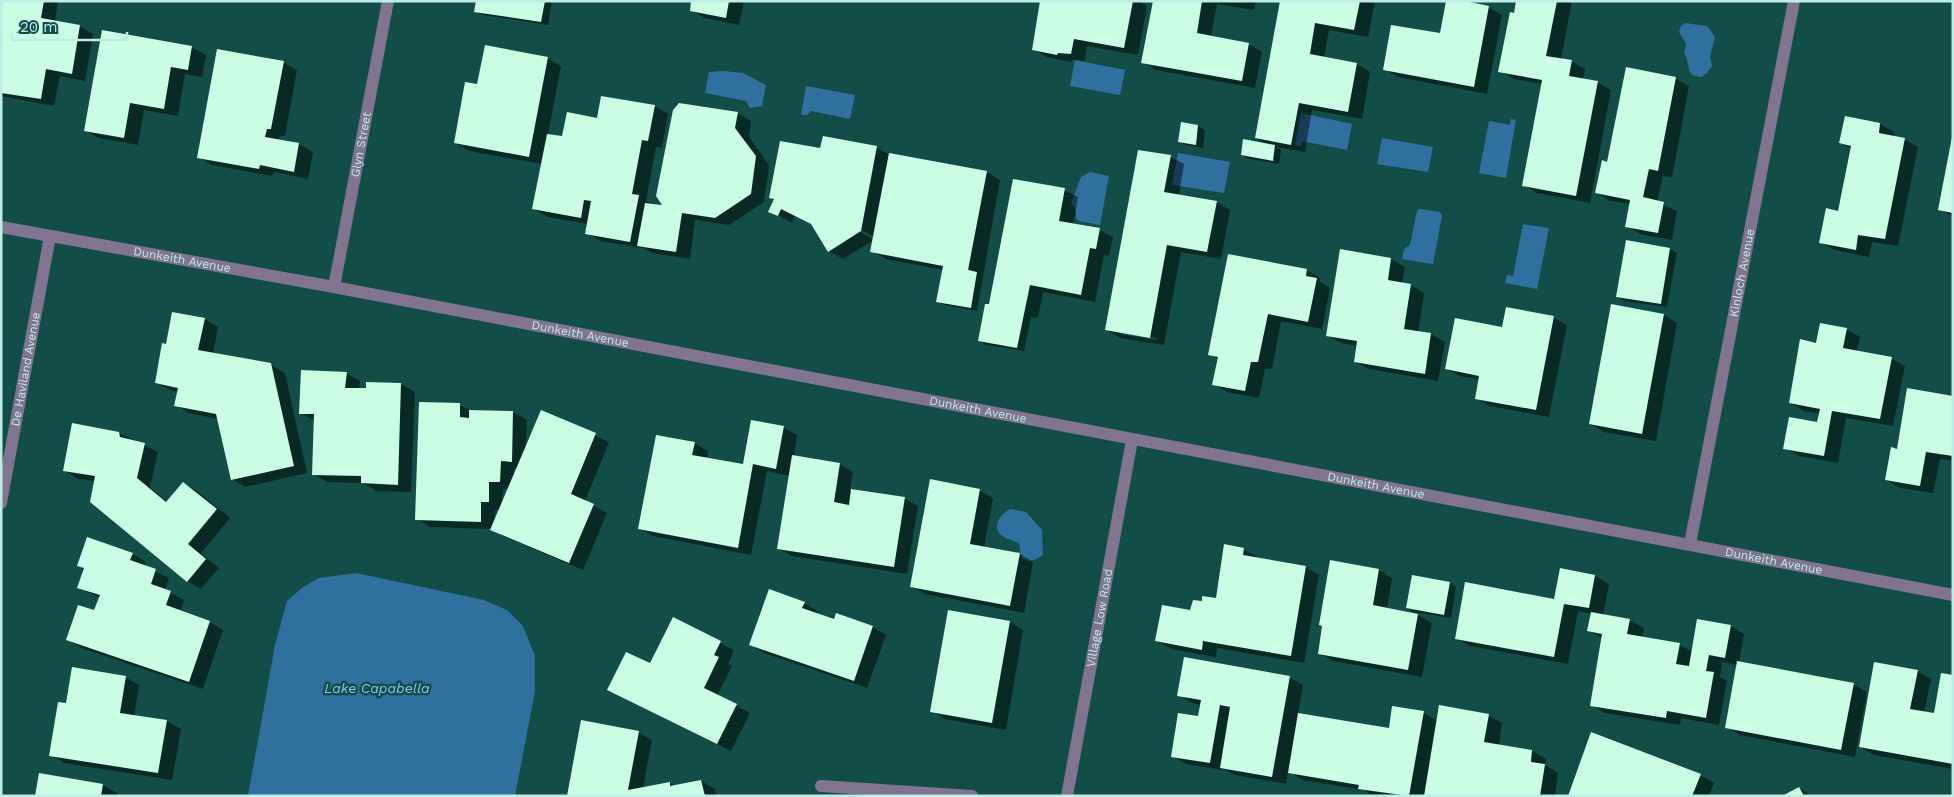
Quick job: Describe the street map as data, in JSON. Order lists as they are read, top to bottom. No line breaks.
{"streets":{"street":["Glyn Street","Dunkeith Avenue","Kinloch Avenue","De Haviland Avenue","Village Low Road"]},"crossings":[["Glyn Street","Dunkeith Avenue"],["Dunkeith Avenue","Kinloch Avenue"],["Dunkeith Avenue","De Haviland Avenue"],["Dunkeith Avenue","Village Low Road"]],"water":["Lake Capabella"],"scale_bar":"20 m"}
